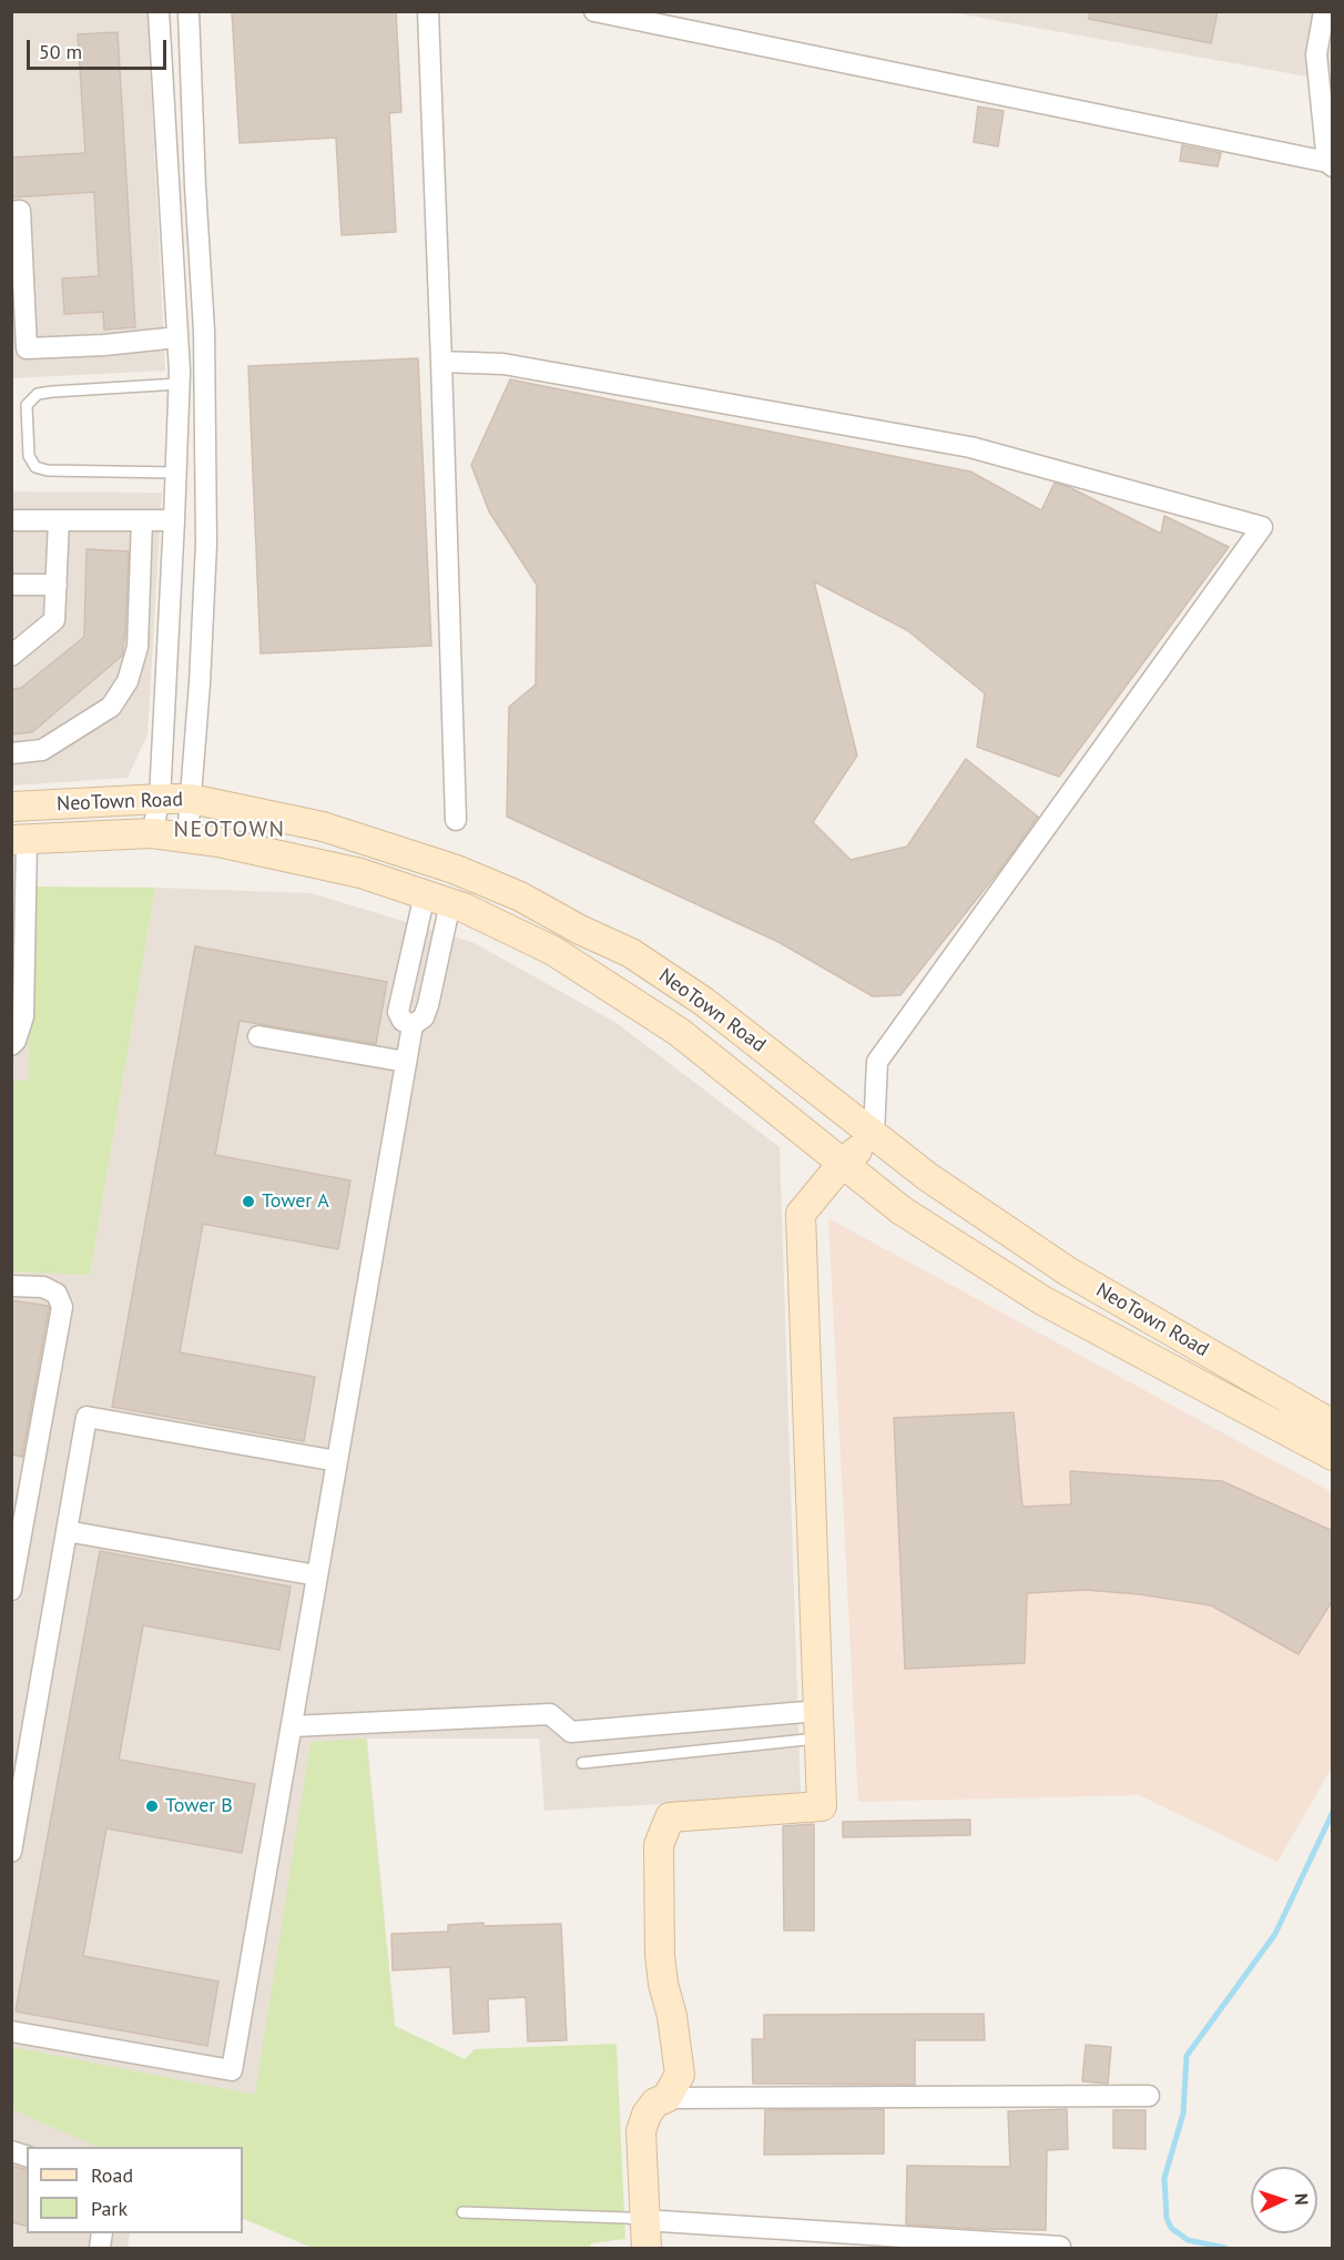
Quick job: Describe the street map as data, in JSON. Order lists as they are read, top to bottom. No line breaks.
{"streets":{"street":["NeoTown Road"]},"districts":["NEOTOWN"],"places":["Tower A","Tower B"],"legend":["Road","Park"],"scale_bar":"50 m","north":"right"}
